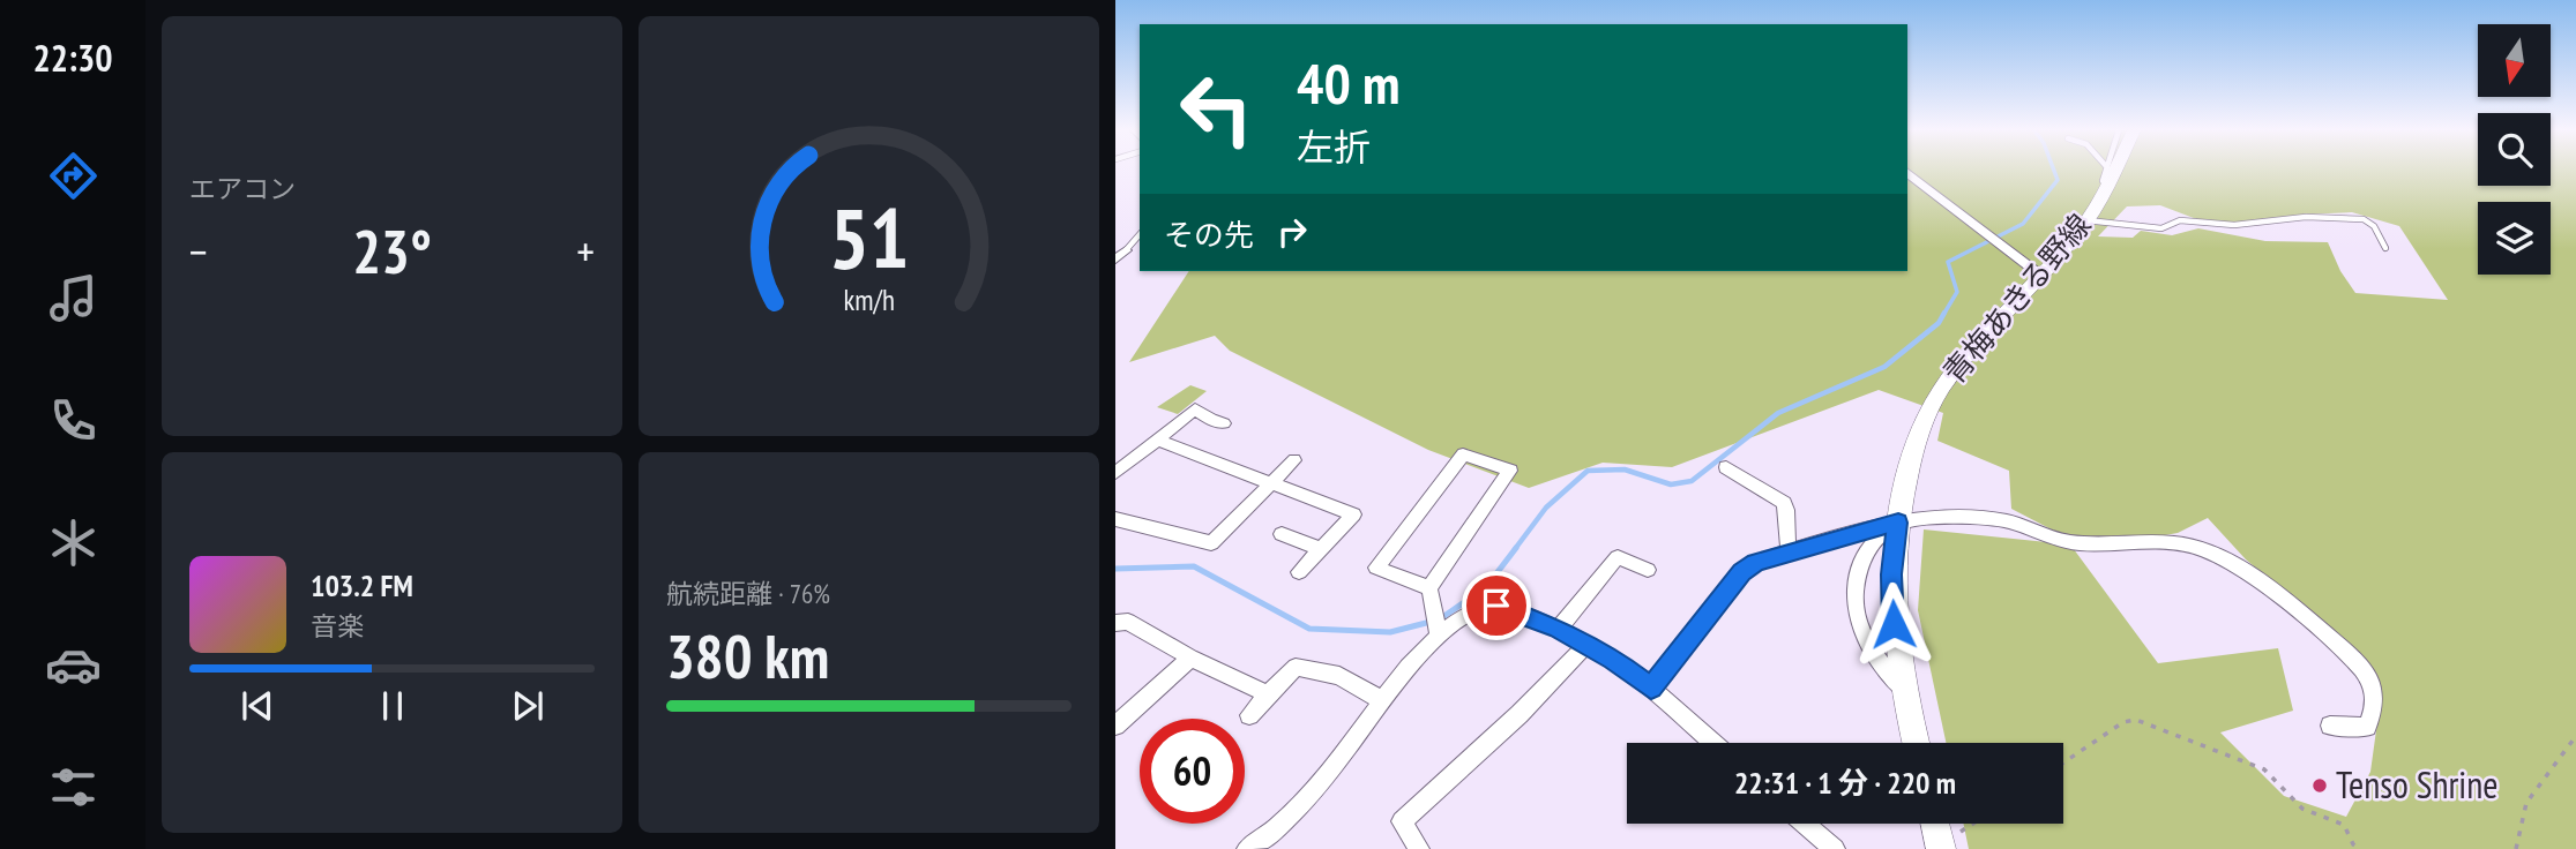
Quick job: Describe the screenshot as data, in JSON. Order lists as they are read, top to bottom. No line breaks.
{"streets":{"main road":["青梅あきる野線"]},"places":["Tenso Shrine"],"north":"bottom","page":{"tabs":"22:30","tile":["エアコン",["航続距離 · 76%","380 km"]],"turn":["40 m","左折"],"then":"その先","heat":["−","23°","+"],"song":["103.2 FM","音楽"],"limit":"60","trip":"22:31 · 1 分 · 220 m","gauge":["51","km/h"]}}
